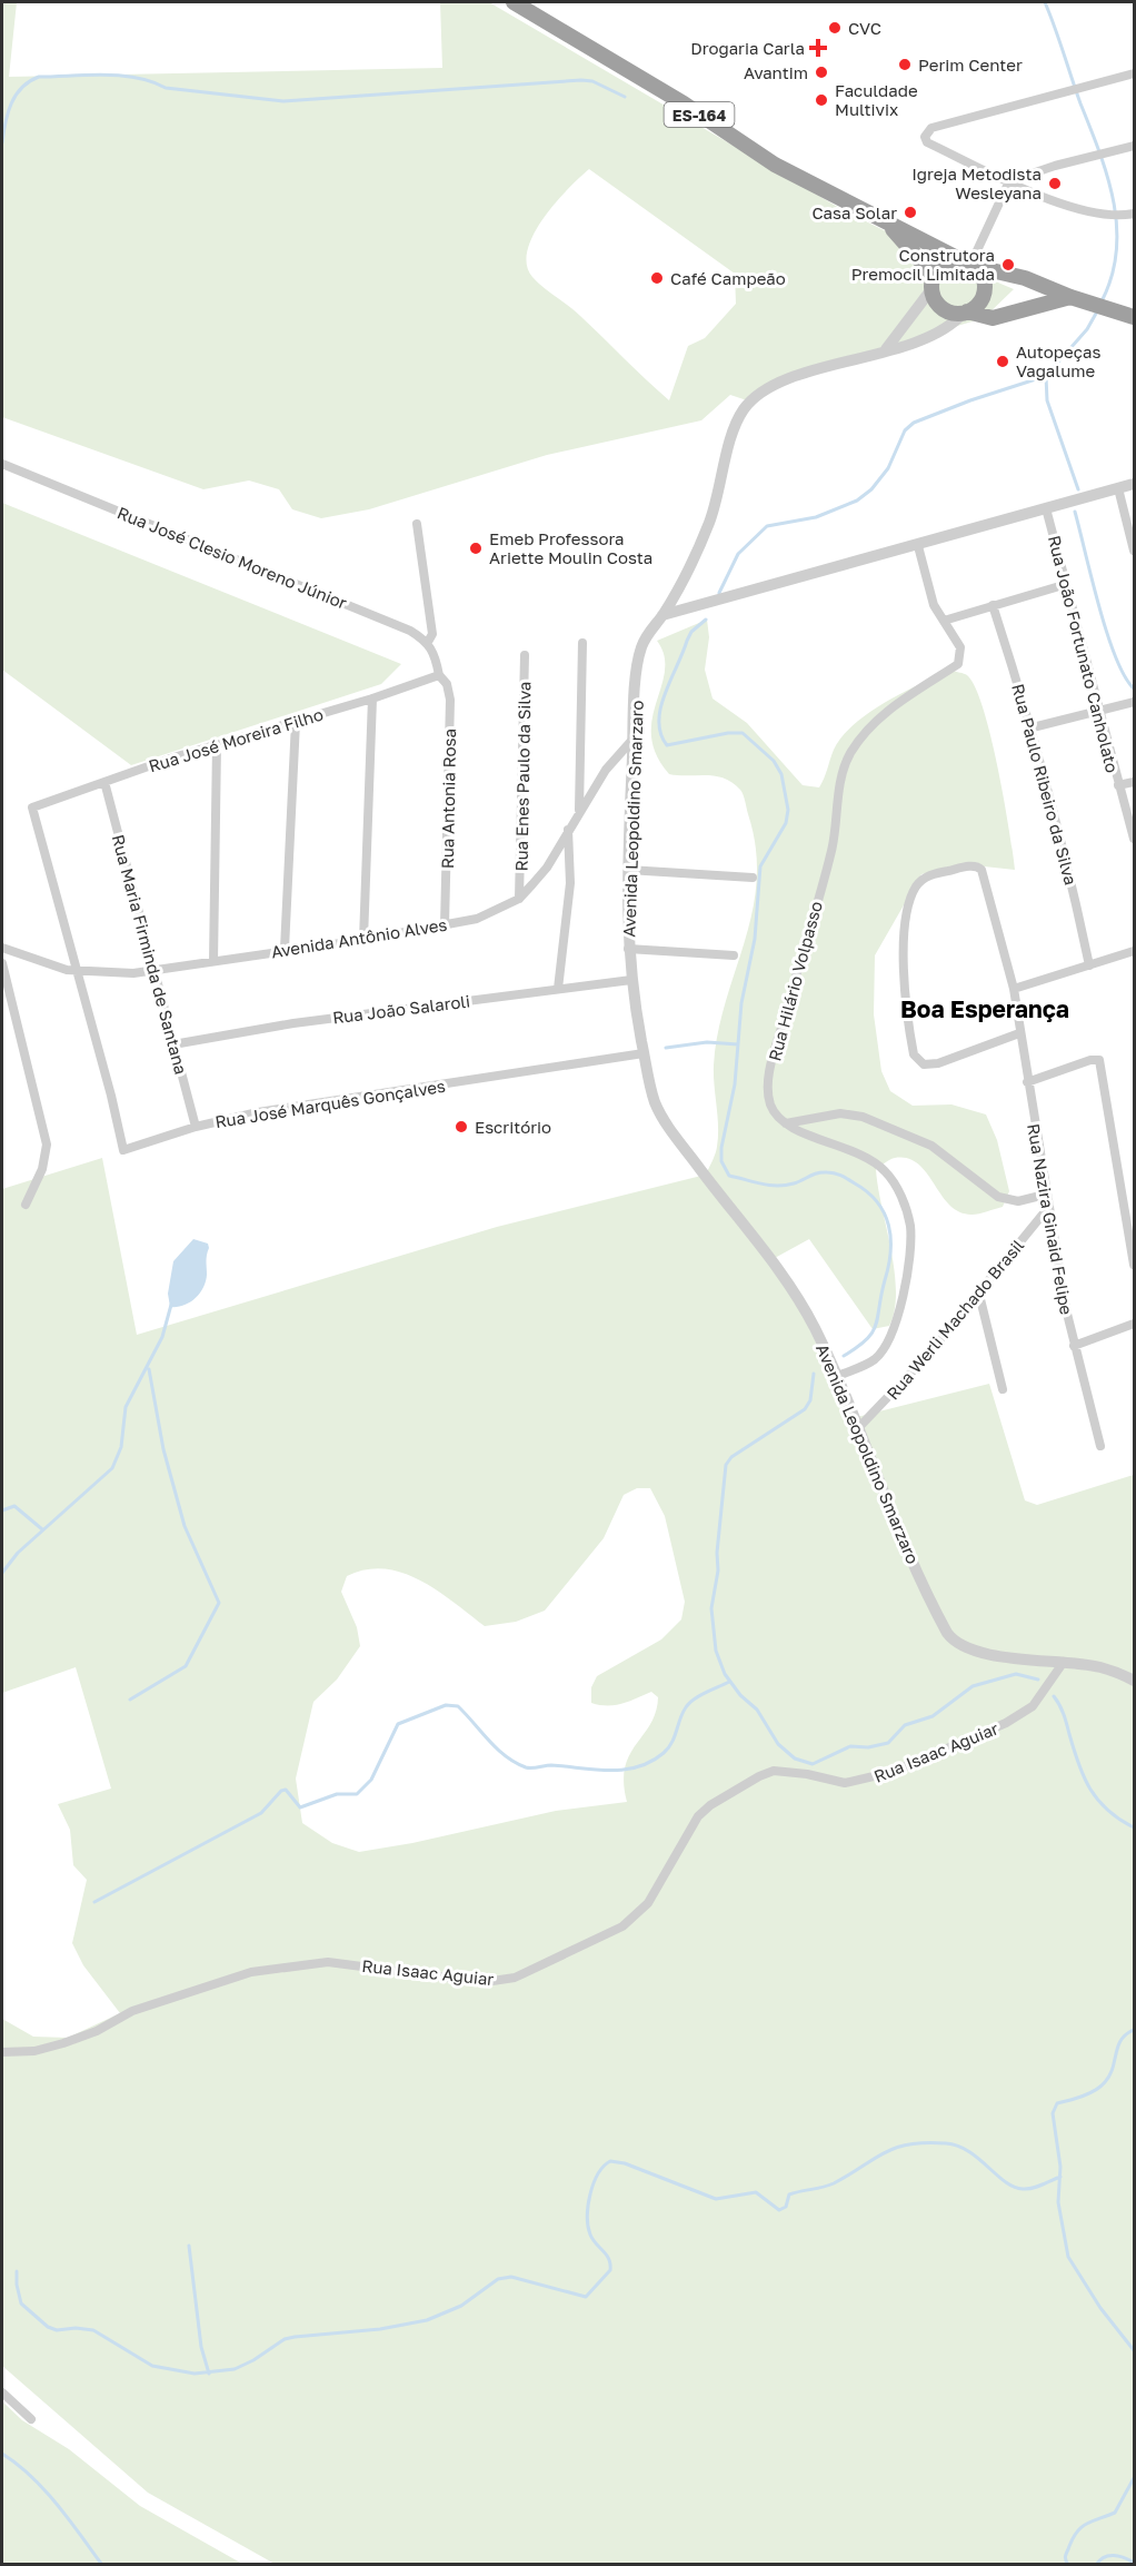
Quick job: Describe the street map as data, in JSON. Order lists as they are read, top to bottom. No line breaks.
{"streets":{"highway":["ES-164"],"street":["Rua José Clesio Moreno Júnior","Rua João Fortunato Canholato","Rua José Moreira Filho","Rua Enes Paulo da Silva","Rua Paulo Ribeiro da Silva","Rua Antonia Rosa","Avenida Leopoldino Smarzaro","Avenida Antônio Alves","Rua Maria Firminda de Santana","Rua Hilário Volpasso","Rua João Salaroli","Rua José Marquês Gonçalves","Rua Nazira Ginaid Felipe","Rua Werli Machado Brasil","Rua Isaac Aguiar"]},"crossings":[["ES-164","Avenida Leopoldino Smarzaro"],["Rua José Moreira Filho","Rua Antonia Rosa"],["Rua José Moreira Filho","Avenida Antônio Alves"],["Rua José Moreira Filho","Rua Maria Firminda de Santana"],["Rua José Moreira Filho","Rua José Marquês Gonçalves"],["Rua Enes Paulo da Silva","Avenida Antônio Alves"],["Rua Antonia Rosa","Avenida Antônio Alves"],["Avenida Leopoldino Smarzaro","Avenida Antônio Alves"],["Avenida Leopoldino Smarzaro","Rua João Salaroli"],["Avenida Leopoldino Smarzaro","Rua José Marquês Gonçalves"],["Avenida Leopoldino Smarzaro","Rua Werli Machado Brasil"],["Avenida Leopoldino Smarzaro","Rua Isaac Aguiar"],["Avenida Antônio Alves","Rua Maria Firminda de Santana"],["Avenida Antônio Alves","Rua José Marquês Gonçalves"],["Rua Maria Firminda de Santana","Rua João Salaroli"],["Rua Maria Firminda de Santana","Rua José Marquês Gonçalves"],["Rua Nazira Ginaid Felipe","Rua Werli Machado Brasil"]],"districts":["Boa Esperança"],"places":{"other":["CVC","Perim Center","Avantim","Faculdade Multivix","Igreja Metodista Wesleyana","Casa Solar","Construtora Premocil Limitada","Café Campeão","Autopeças Vagalume","Emeb Professora Ariette Moulin Costa","Escritório"],"health":["Drogaria Carla"]}}
